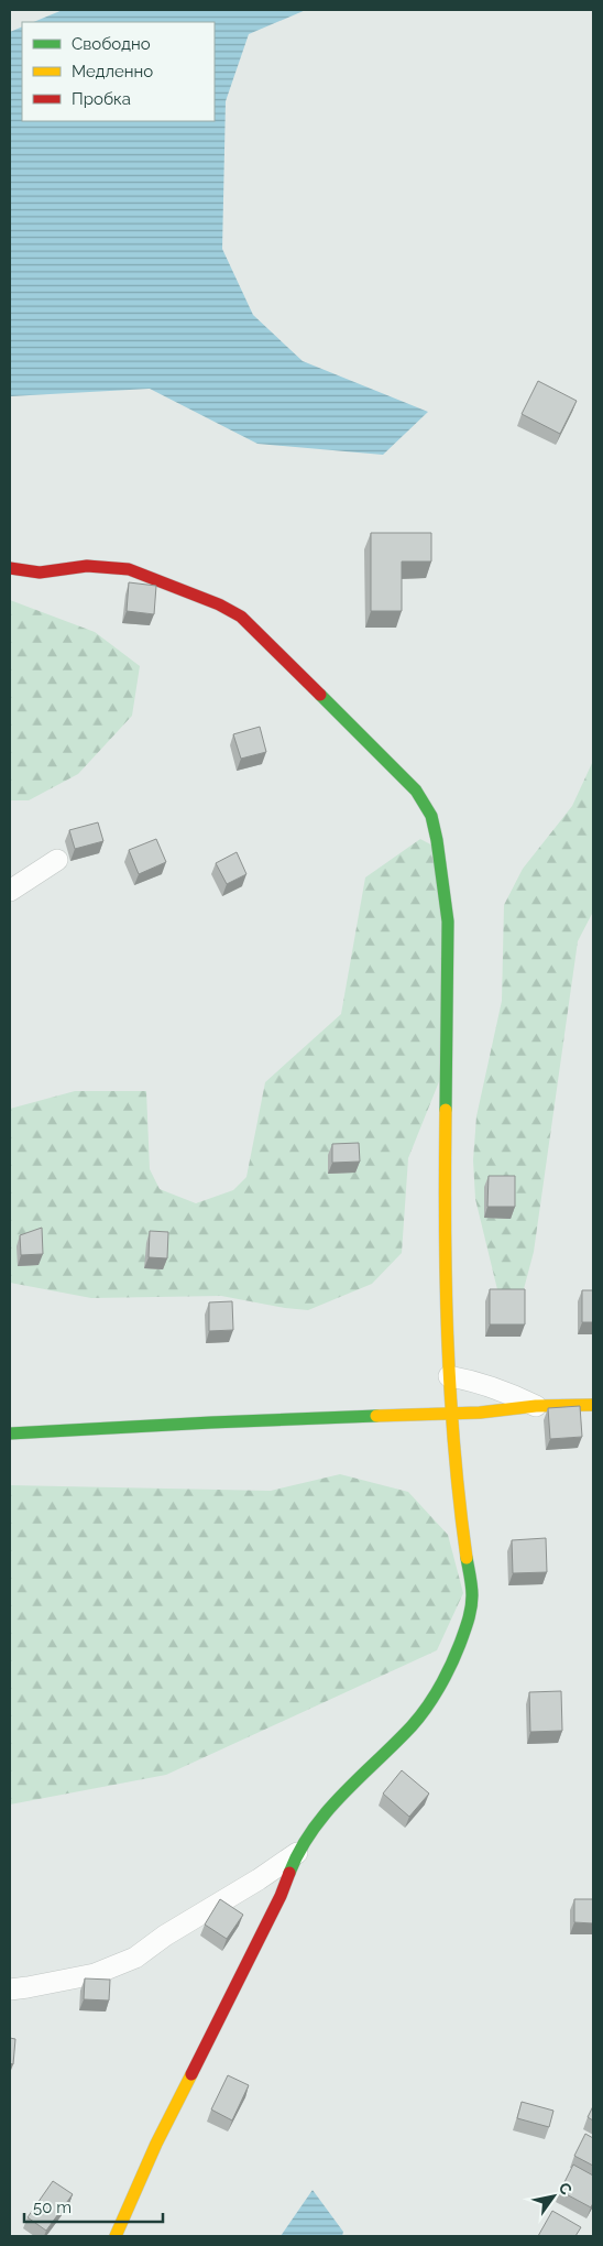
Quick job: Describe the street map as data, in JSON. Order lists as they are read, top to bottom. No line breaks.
{"legend":["Свободно","Медленно","Пробка"],"scale_bar":"50 m","north":"top right"}
